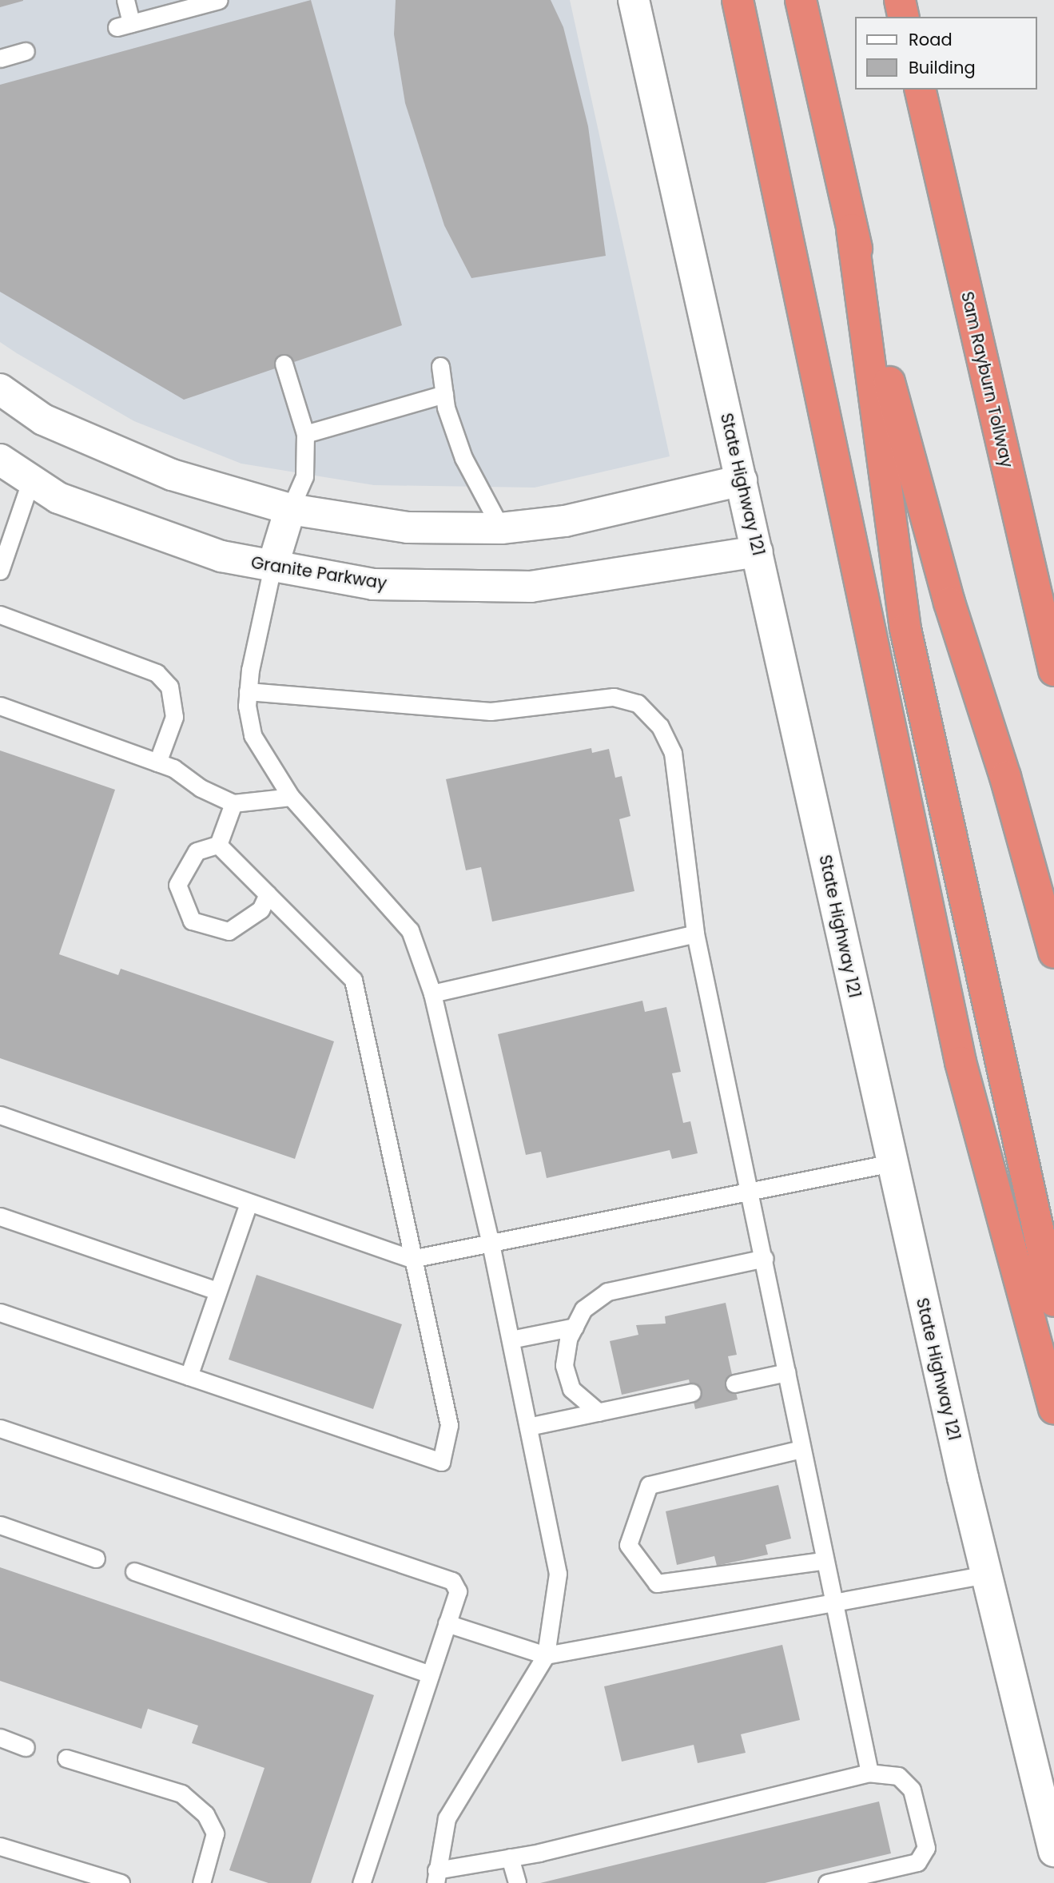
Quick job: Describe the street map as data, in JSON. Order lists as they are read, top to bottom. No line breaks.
{"streets":{"highway":["Sam Rayburn Tollway"],"main road":["State Highway 121","Granite Parkway"]},"crossings":[["State Highway 121","Granite Parkway"]],"legend":["Road","Building"]}
